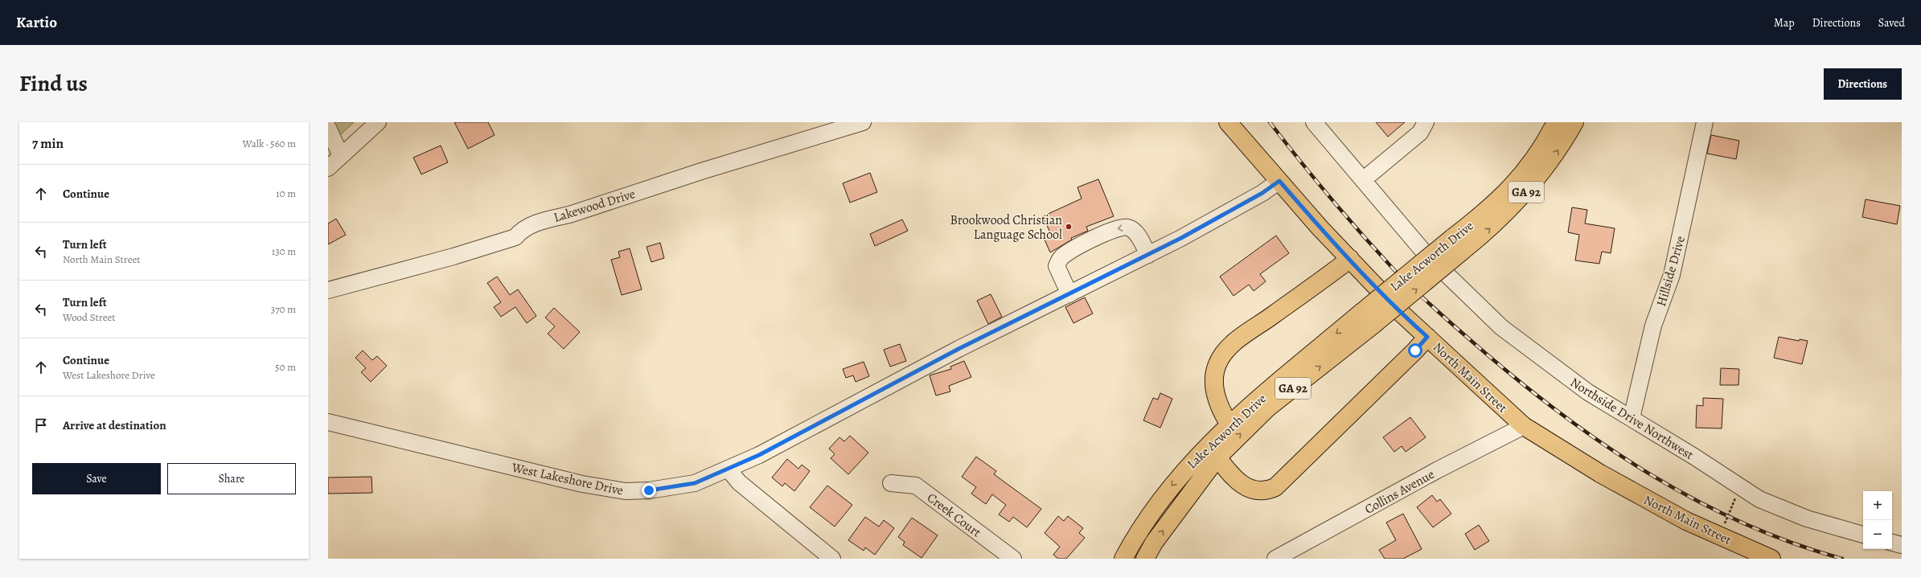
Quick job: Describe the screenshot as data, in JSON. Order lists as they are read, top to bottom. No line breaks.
{"streets":{"main road":["GA 92","Lake Acworth Drive","North Main Street"],"street":["Lakewood Drive","Hillside Drive","Northside Drive Northwest","West Lakeshore Drive","Collins Avenue","Creek Court"]},"crossings":[["Hillside Drive","Northside Drive Northwest"],["North Main Street","West Lakeshore Drive"],["North Main Street","Collins Avenue"]],"places":["Brookwood Christian Language School"],"page":{"header":"Kartio","nav":["Map","Directions","Saved"],"title":"Find us","buttons":["Directions",["Save","Share"]],"heading":["7 min","Walk · 560 m"],"list":[["Continue","10 m"],["Turn left","North Main Street","130 m"],["Turn left","Wood Street","370 m"],["Continue","West Lakeshore Drive","50 m"],"Arrive at destination"],"map_buttons":["+","−"]}}
